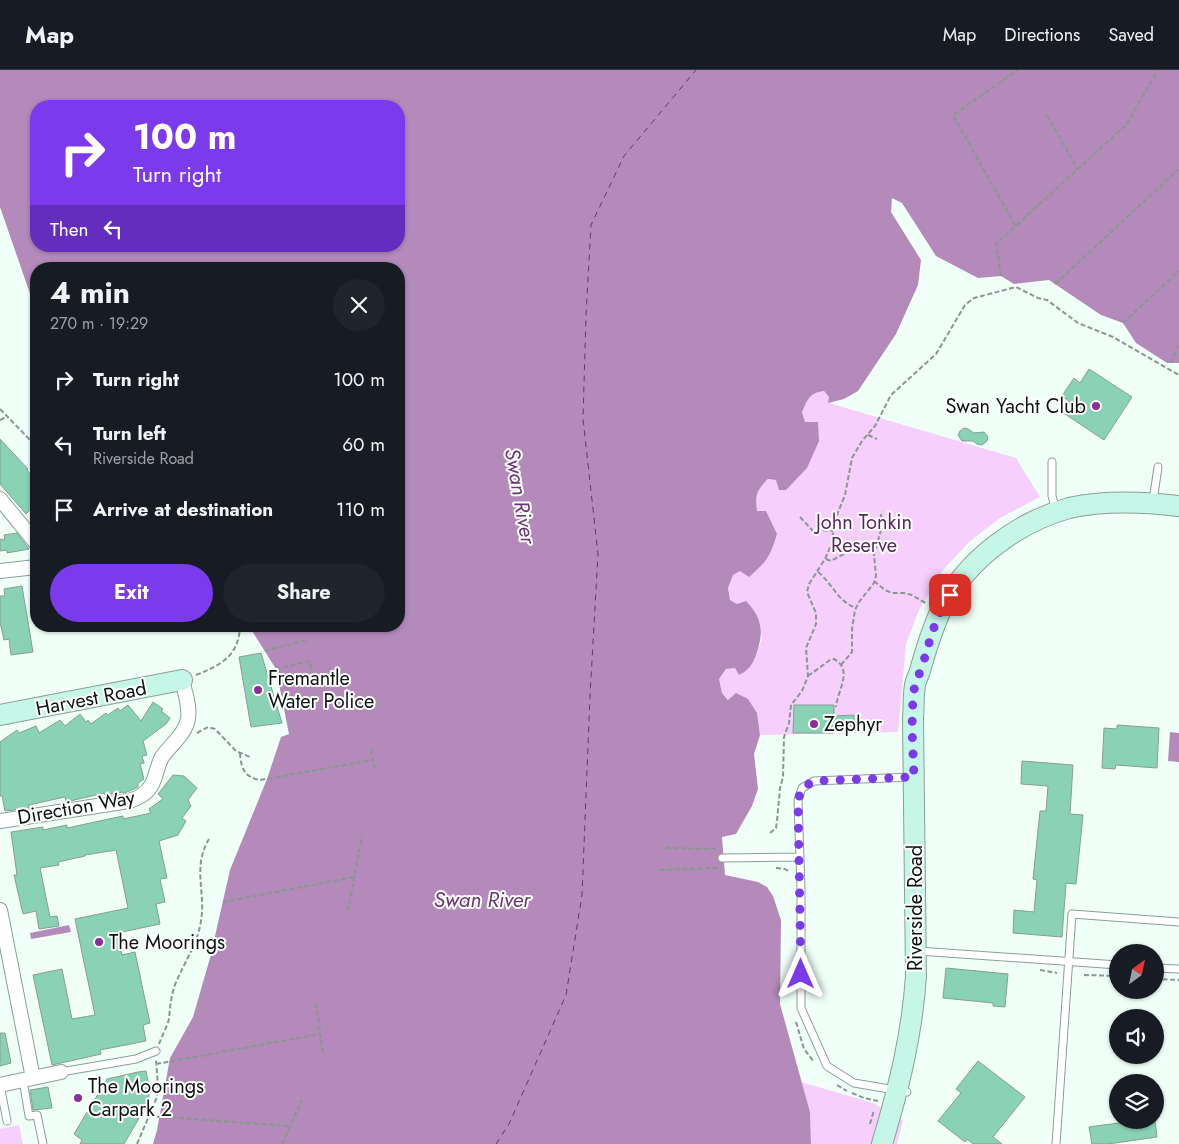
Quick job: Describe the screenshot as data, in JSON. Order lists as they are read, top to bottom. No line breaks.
{"streets":{"street":["Harvest Road","Direction Way","Riverside Road"]},"water":["Swan River"],"parks":["John Tonkin Reserve"],"places":["Swan Yacht Club","Fremantle Water Police","Zephyr","The Moorings","The Moorings Carpark 2"],"north":"top right","page":{"header":"Map","nav":["Map","Directions","Saved"],"turn":["100 m","Turn right"],"then":"Then","heading":["4 min","270 m · 19:29"],"list":[{"name":"Turn right","value":"100 m"},{"name":"Turn left","note":"Riverside Road","value":"60 m"},{"name":"Arrive at destination","value":"110 m"}],"buttons":["Exit","Share"]}}
